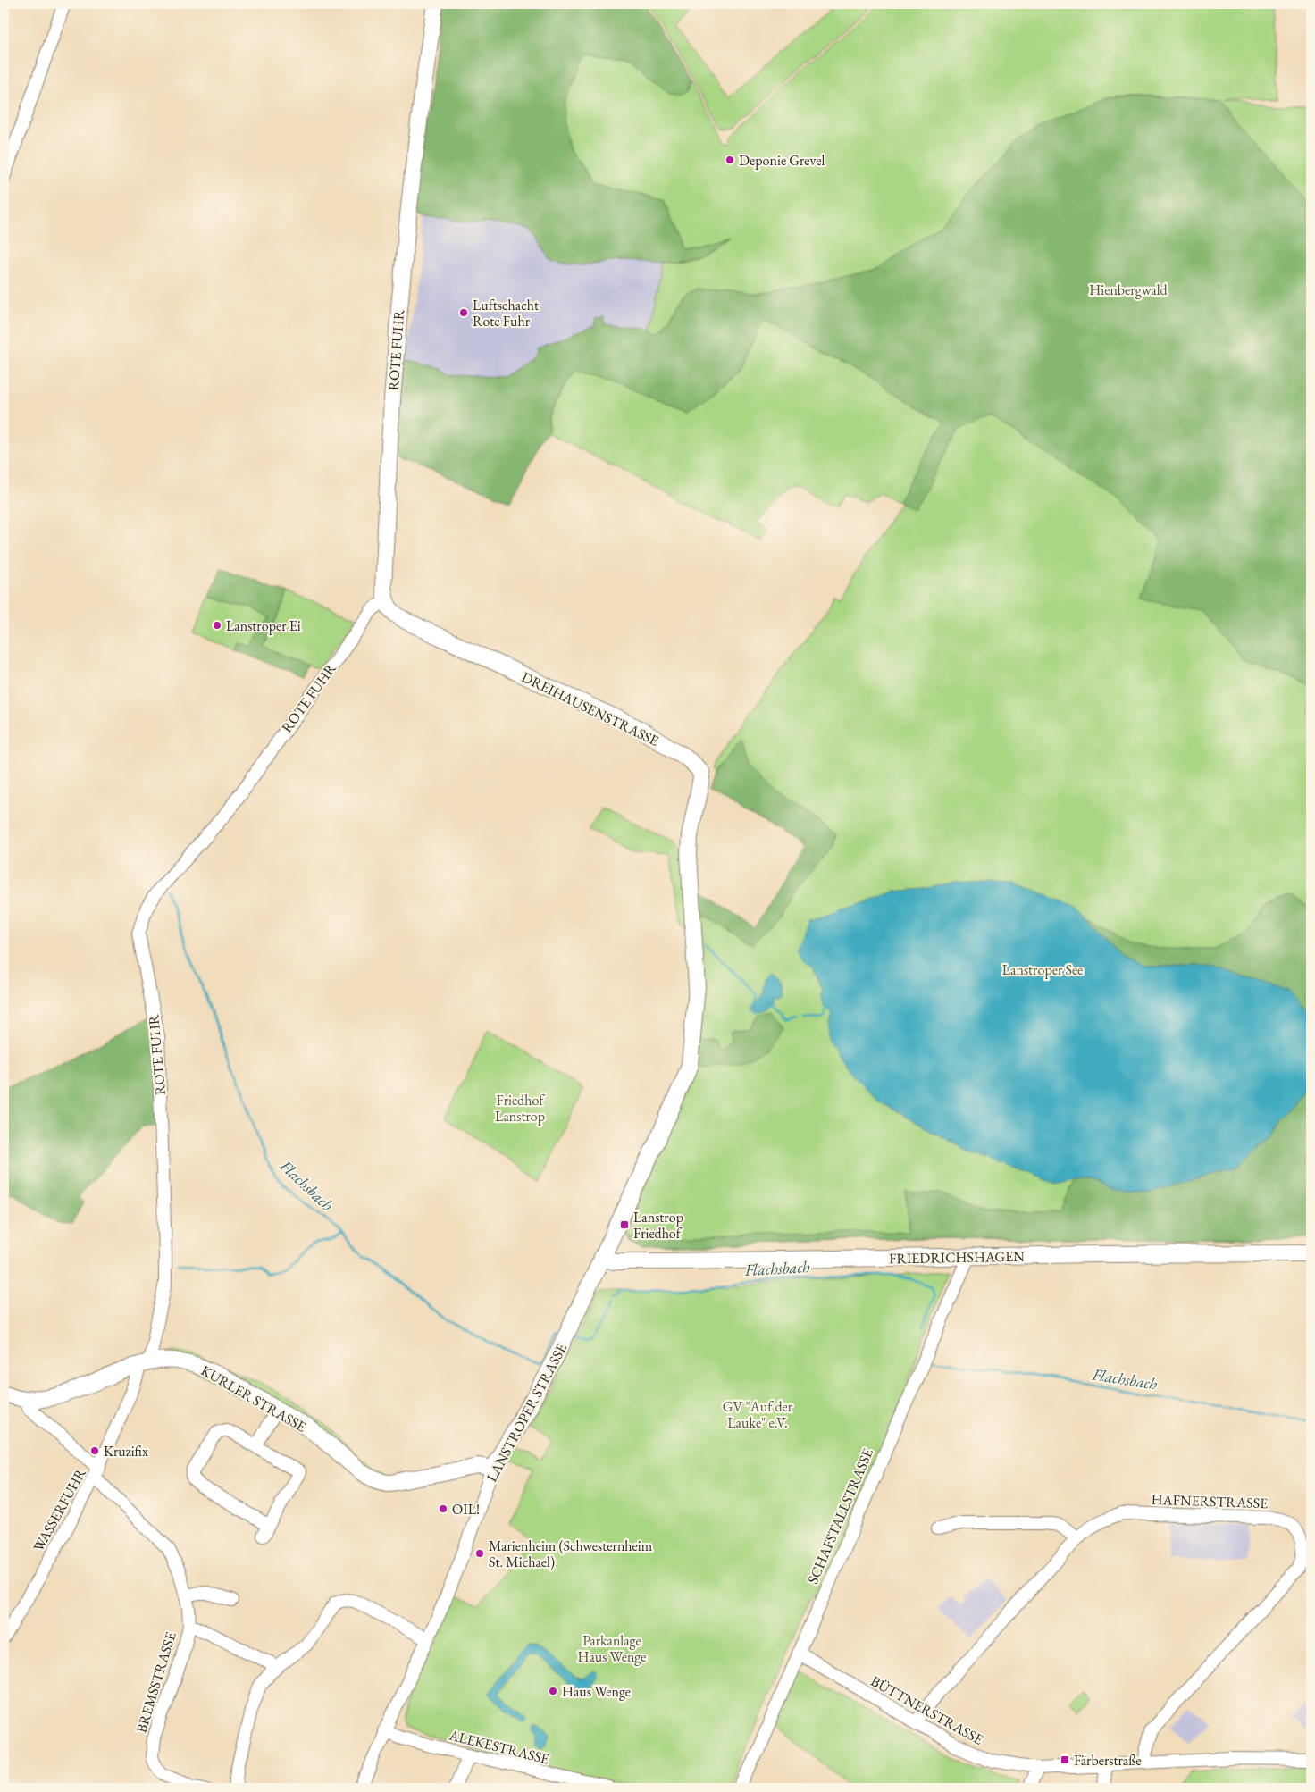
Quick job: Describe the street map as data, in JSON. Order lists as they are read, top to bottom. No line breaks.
{"streets":{"main road":["ROTE FUHR","DREIHAUSENSTRASSE","FRIEDRICHSHAGEN","KURLER STRASSE","LANSTROPER STRASSE"],"street":["HAFNERSTRASSE","WASSERFUHR","SCHAFSTALLSTRASSE","BREMSSTRASSE","BÜTTNERSTRASSE","ALEKESTRASSE"]},"crossings":[["ROTE FUHR","DREIHAUSENSTRASSE"],["ROTE FUHR","KURLER STRASSE"],["ROTE FUHR","WASSERFUHR"],["DREIHAUSENSTRASSE","LANSTROPER STRASSE"],["FRIEDRICHSHAGEN","LANSTROPER STRASSE"],["FRIEDRICHSHAGEN","SCHAFSTALLSTRASSE"],["KURLER STRASSE","LANSTROPER STRASSE"],["KURLER STRASSE","WASSERFUHR"],["KURLER STRASSE","BREMSSTRASSE"],["LANSTROPER STRASSE","ALEKESTRASSE"],["HAFNERSTRASSE","BÜTTNERSTRASSE"],["WASSERFUHR","BREMSSTRASSE"],["SCHAFSTALLSTRASSE","BÜTTNERSTRASSE"]],"water":["Flachsbach"],"parks":["Hienbergwald","Lanstroper See","Friedhof Lanstrop","GV \"Auf der Lauke\" e.V.","Parkanlage Haus Wenge"],"places":{"other":["Deponie Grevel","Luftschacht Rote Fuhr","Lanstroper Ei","Kruzifix","OIL!","Marienheim (Schwesternheim St. Michael)","Haus Wenge"],"transit":["Lanstrop Friedhof","Färberstraße"]}}
